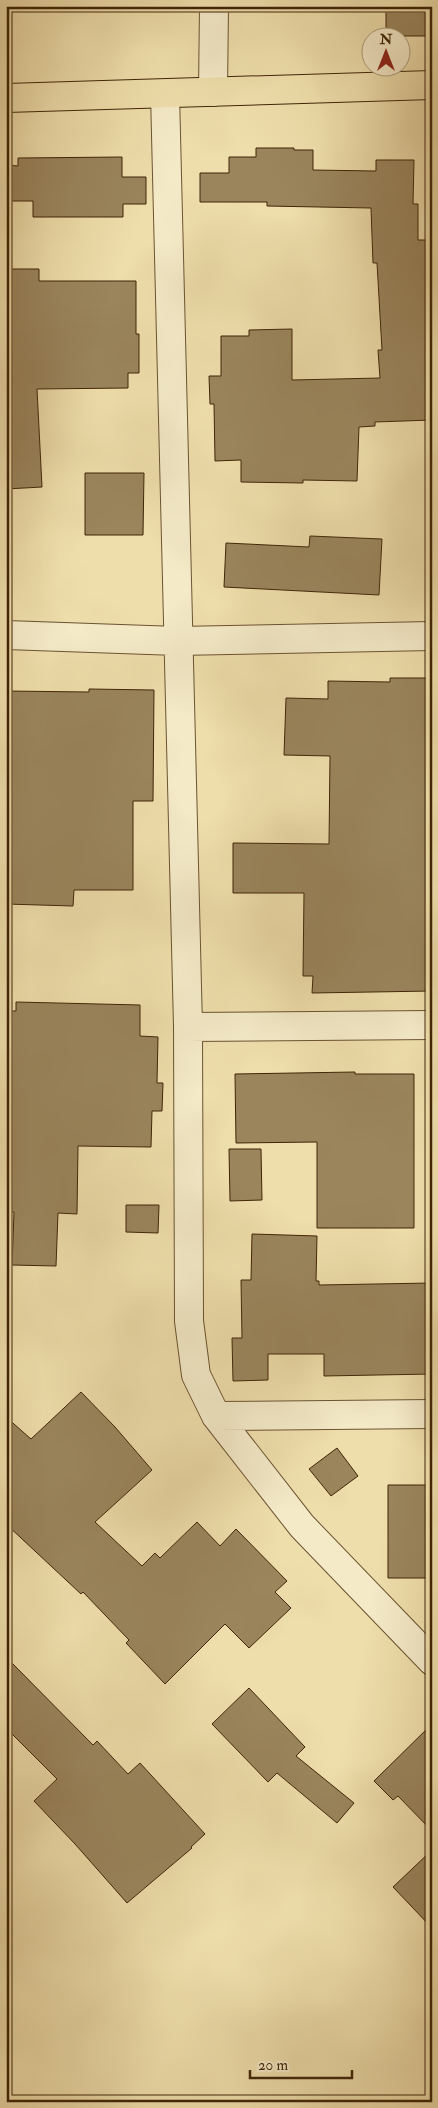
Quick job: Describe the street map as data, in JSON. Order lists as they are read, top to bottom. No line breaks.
{"scale_bar":"20 m","north":"top"}
